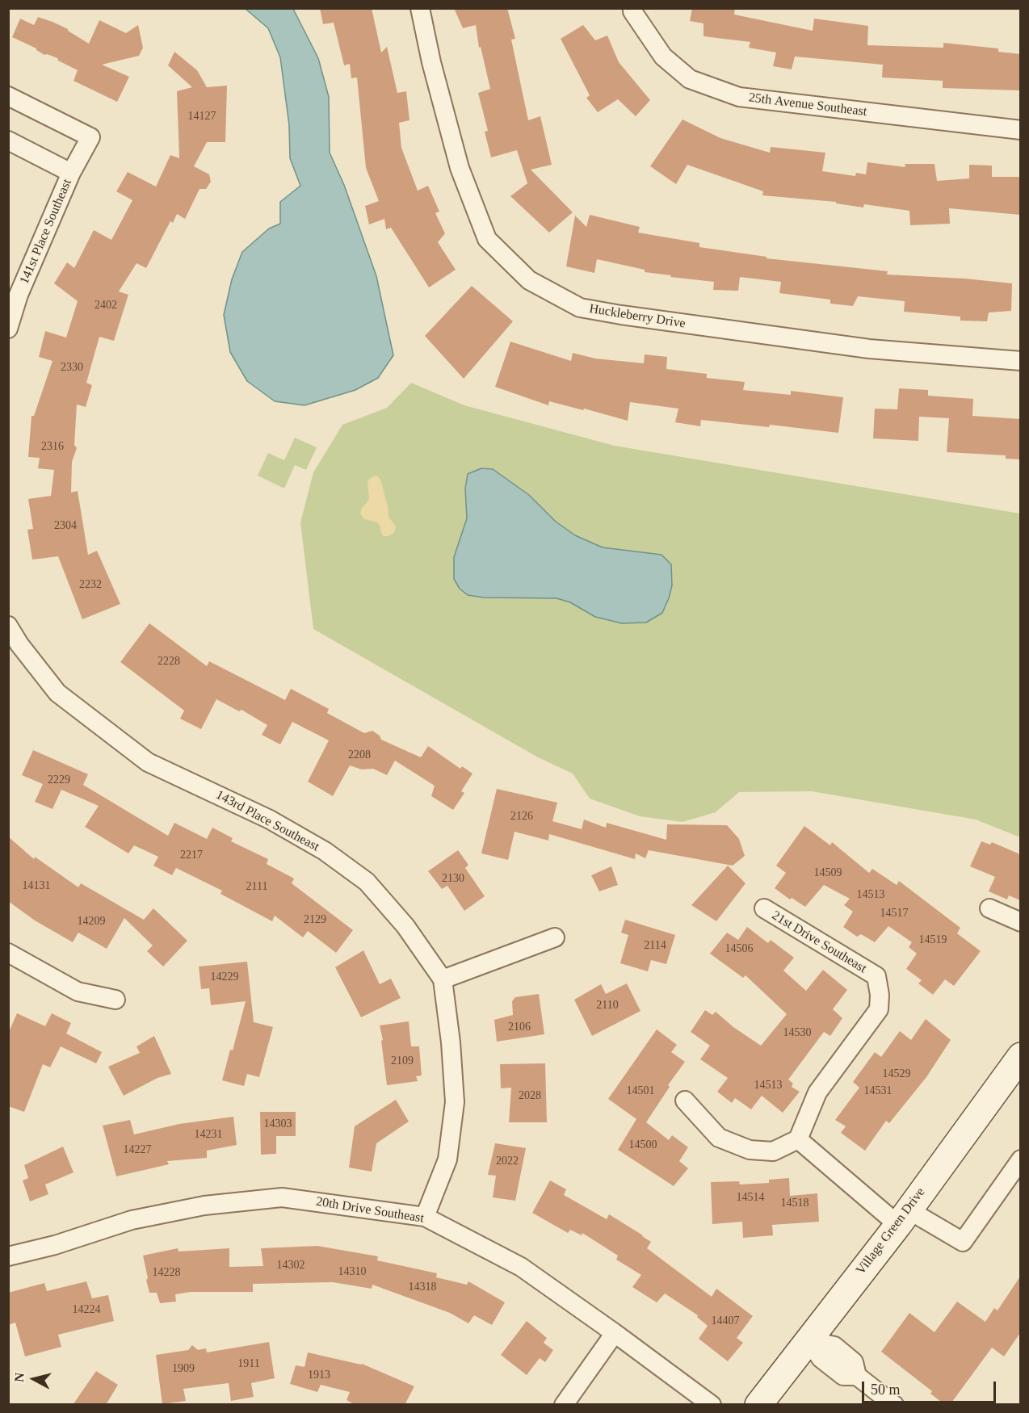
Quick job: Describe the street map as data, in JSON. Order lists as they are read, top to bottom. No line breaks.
{"streets":{"street":["25th Avenue Southeast","141st Place Southeast","Huckleberry Drive","143rd Place Southeast","21st Drive Southeast","20th Drive Southeast","Village Green Drive"]},"crossings":[["143rd Place Southeast","20th Drive Southeast"]],"house_numbers":["14127","2402","2330","2316","2304","2232","2228","2208","2229","2126","2217","14509","2130","14131","2111","14513","14517","2129","14209","14519","2114","14506","14229","2110","2106","14530","2109","14529","14513","14501","14531","2028","14303","14231","14500","14227","2022","14514","14518","14302","14310","14228","14318","14224","14407","1911","1909","1913"],"scale_bar":"50 m","north":"left"}
